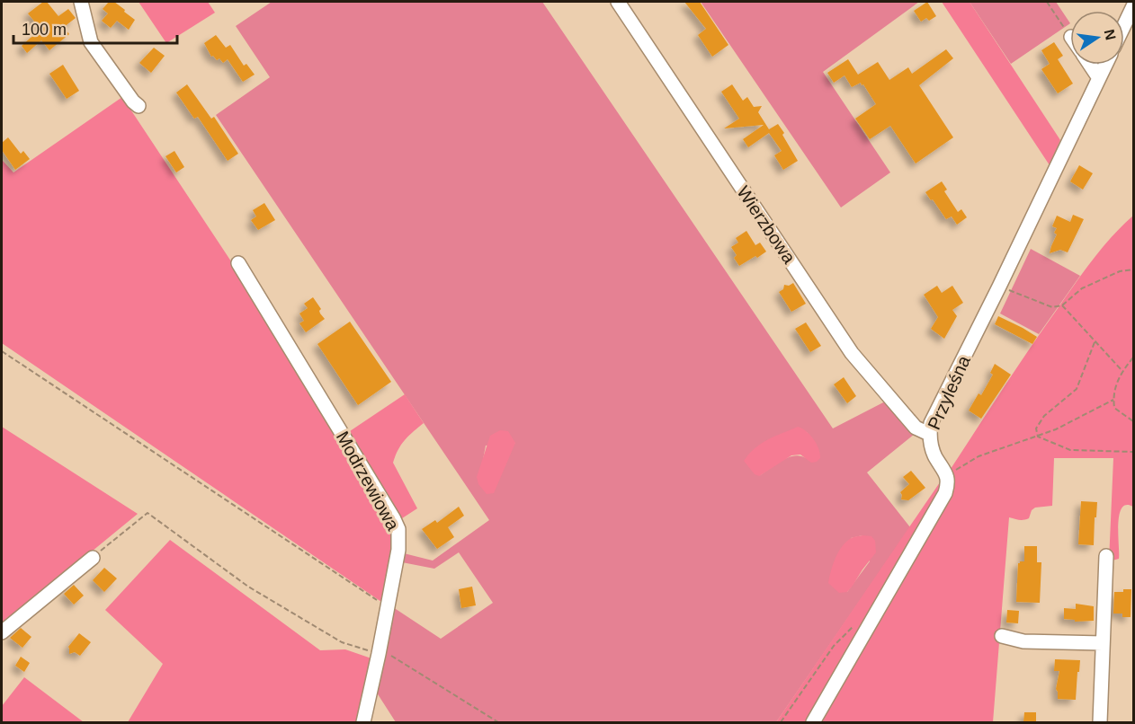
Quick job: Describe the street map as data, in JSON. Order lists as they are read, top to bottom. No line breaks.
{"streets":{"street":["Wierzbowa","Przyleśna","Modrzewiowa"]},"crossings":[["Wierzbowa","Przyleśna"]],"scale_bar":"100 m","north":"right"}
